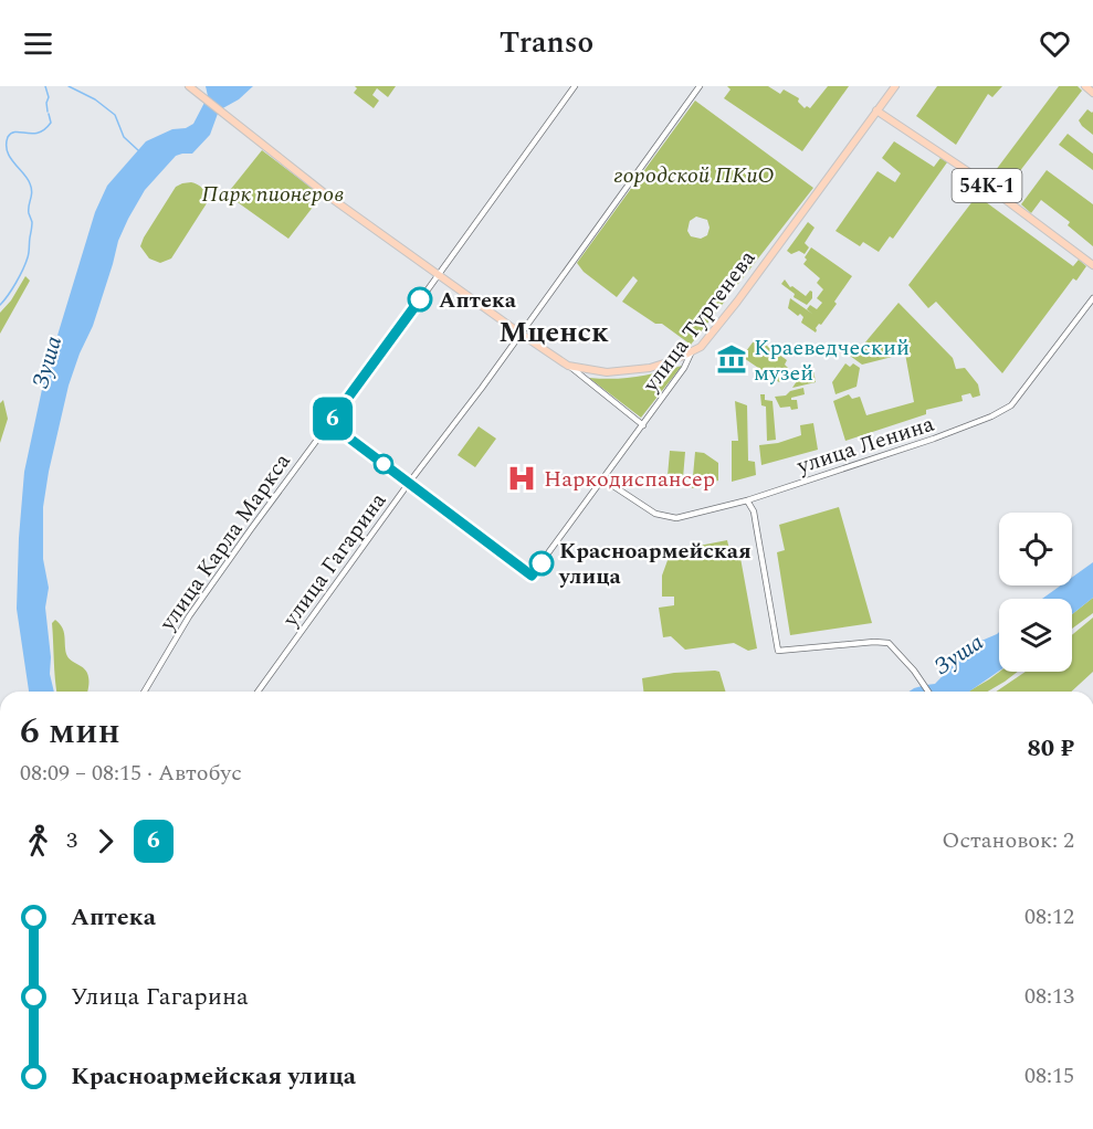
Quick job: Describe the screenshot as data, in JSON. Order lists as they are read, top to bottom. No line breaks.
{"streets":{"main road":["54К-1","улица Тургенева","улица Ленина","улица Карла Маркса","улица Гагарина"]},"crossings":[["54К-1","улица Тургенева"],["улица Тургенева","улица Ленина"],["улица Тургенева","улица Гагарина"]],"districts":["Мценск"],"water":["Зуша"],"parks":["городской ПКиО","Парк пионеров"],"places":{"other":["Аптека","Красноармейская улица"],"museum":["Краеведческий музей"],"hospital":["Наркодиспансер"]},"lines":["bus line 6"],"page":{"header":"Transo","on_map":"6","heading":["6 мин","08:09 – 08:15 · Автобус","80 ₽"],"legs":["3","6","Остановок: 2"],"list":[{"name":"Аптека","value":"08:12"},{"name":"Улица Гагарина","value":"08:13"},{"name":"Красноармейская улица","value":"08:15"}]}}
